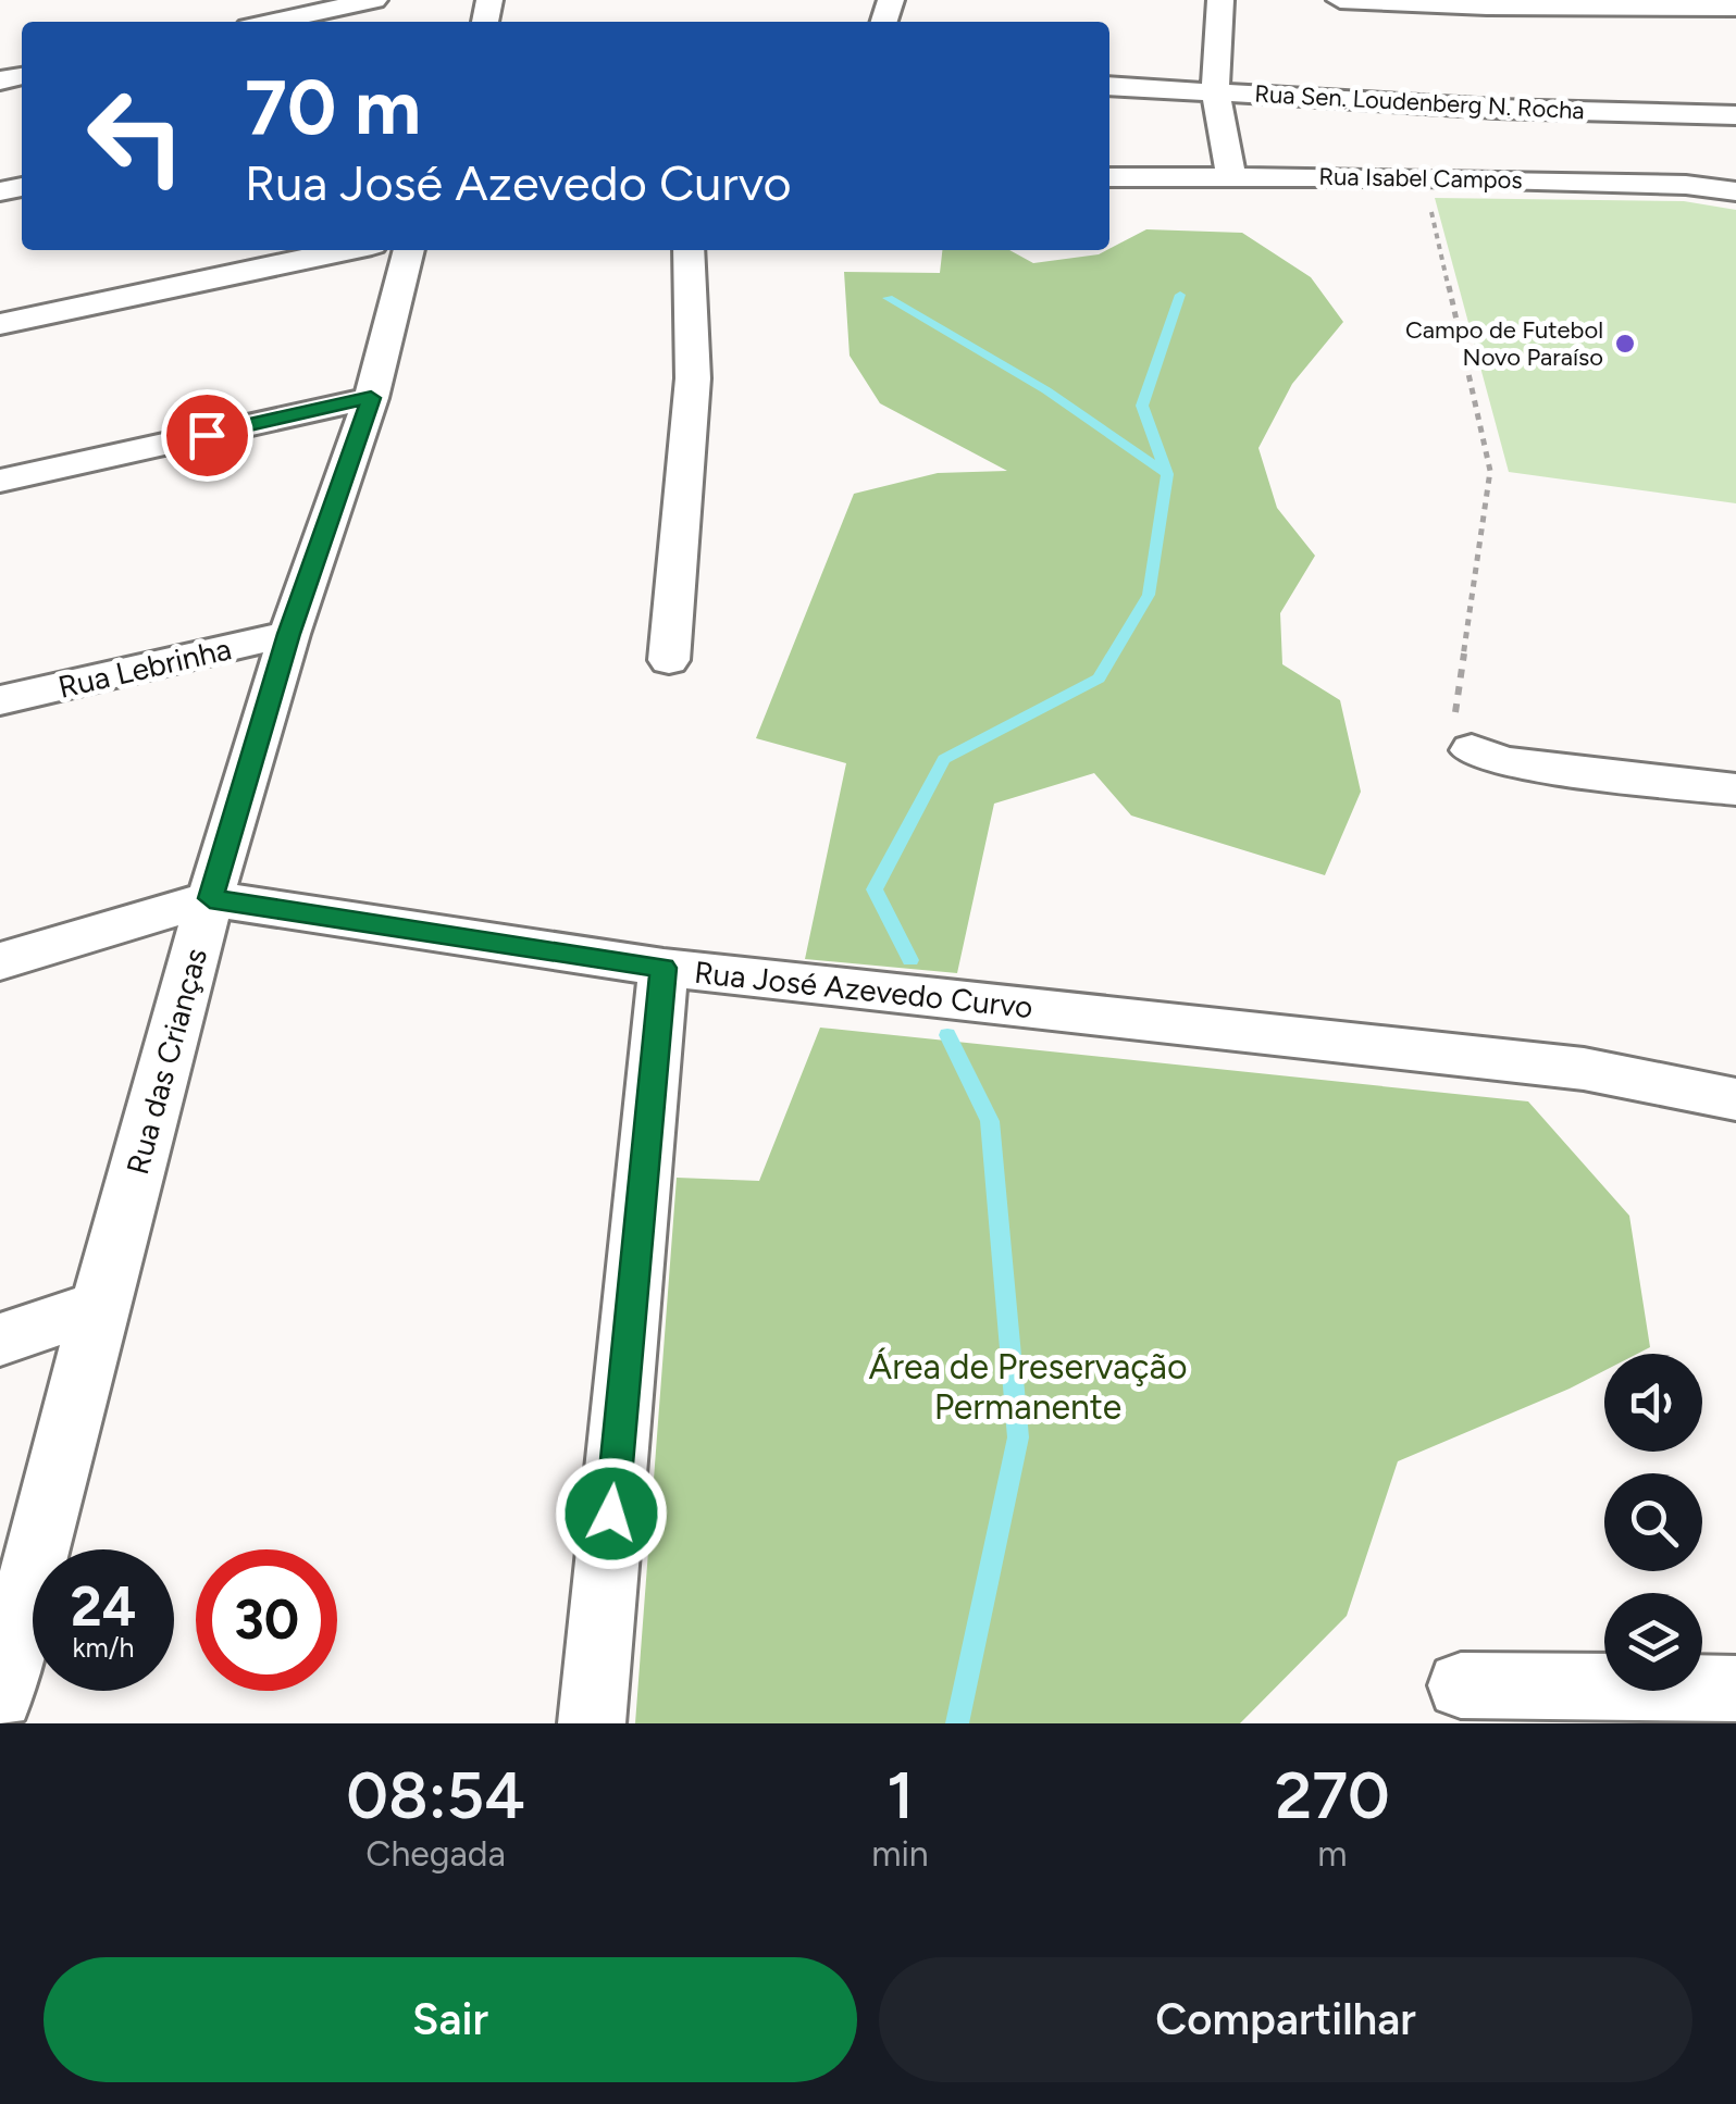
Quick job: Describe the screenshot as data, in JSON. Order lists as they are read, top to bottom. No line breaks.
{"streets":{"street":["Rua Sen. Loudenberg N. Rocha","Rua Isabel Campos","Rua Lebrinha","Rua José Azevedo Curvo","Rua das Crianças"]},"crossings":[["Rua Lebrinha","Rua das Crianças"],["Rua José Azevedo Curvo","Rua das Crianças"]],"parks":["Área de Preservação Permanente"],"places":["Campo de Futebol Novo Paraíso"],"page":{"turn":["70 m","Rua José Azevedo Curvo"],"speed":"24 km/h","limit":"30","eta":["08:54","Chegada","1","min","270","m"],"buttons":["Sair","Compartilhar"]}}
